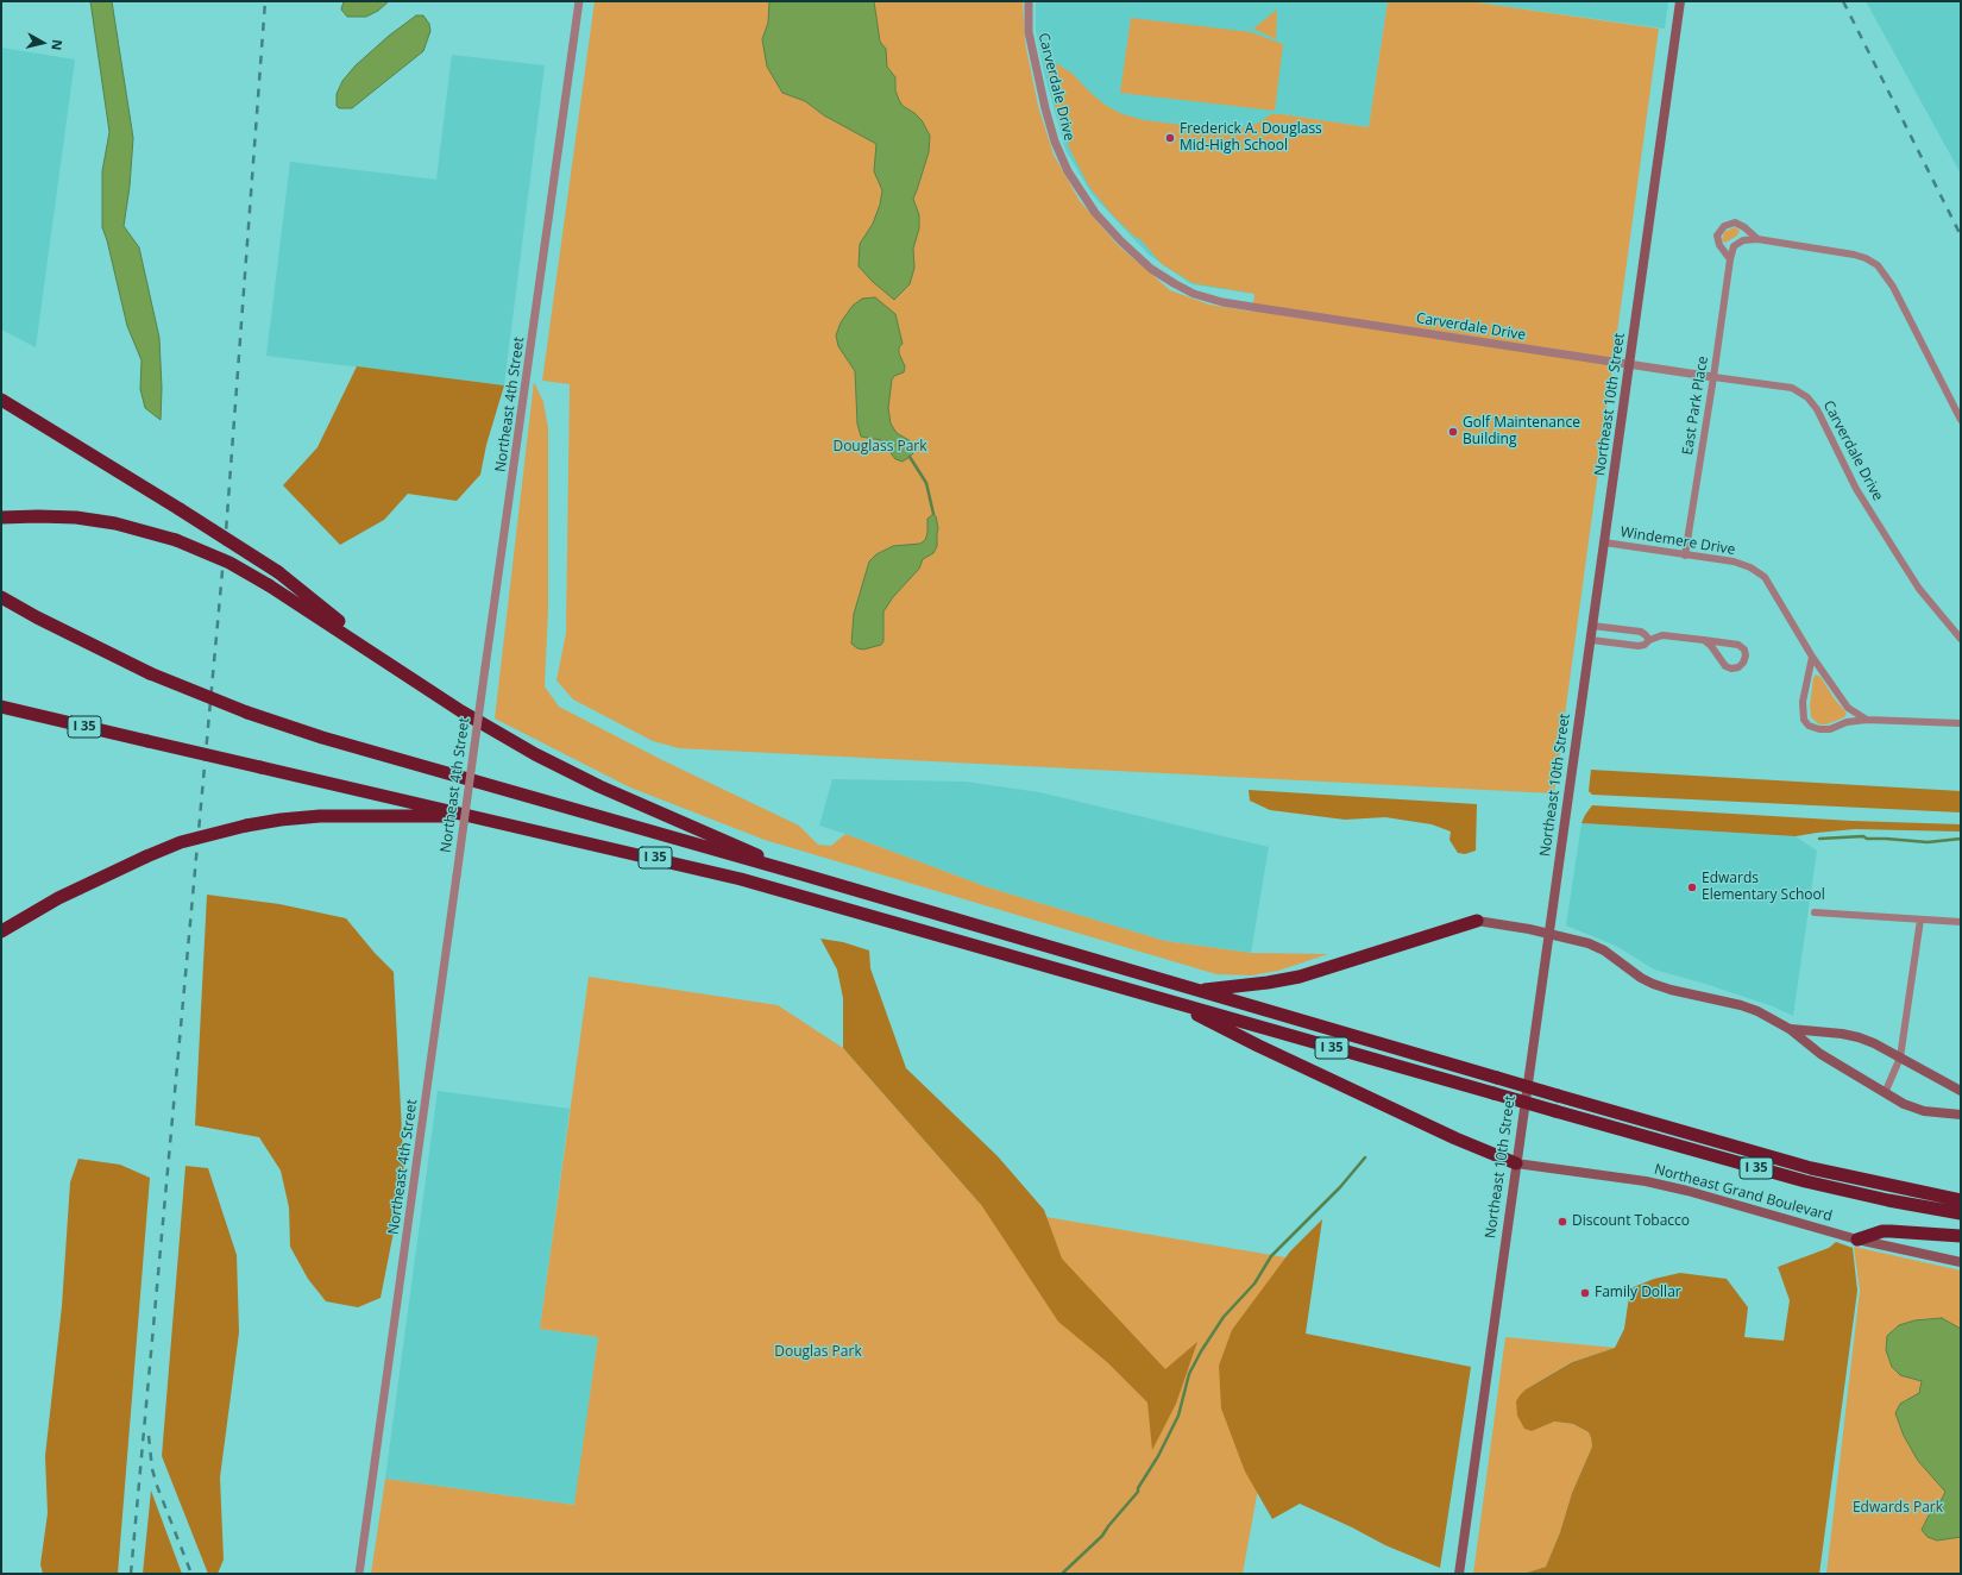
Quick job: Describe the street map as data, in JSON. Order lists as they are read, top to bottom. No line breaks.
{"streets":{"highway":["I 35"],"main road":["Northeast 10th Street","Northeast Grand Boulevard"],"street":["Carverdale Drive","Northeast 4th Street","East Park Place","Windemere Drive"]},"crossings":[["Carverdale Drive","Northeast 10th Street"],["Carverdale Drive","East Park Place"],["Northeast 10th Street","Windemere Drive"],["Northeast 10th Street","Northeast Grand Boulevard"],["East Park Place","Windemere Drive"]],"parks":["Douglass Park","Douglas Park","Edwards Park"],"places":["Frederick A. Douglass Mid-High School","Golf Maintenance Building","Edwards Elementary School","Discount Tobacco","Family Dollar"],"north":"right"}
